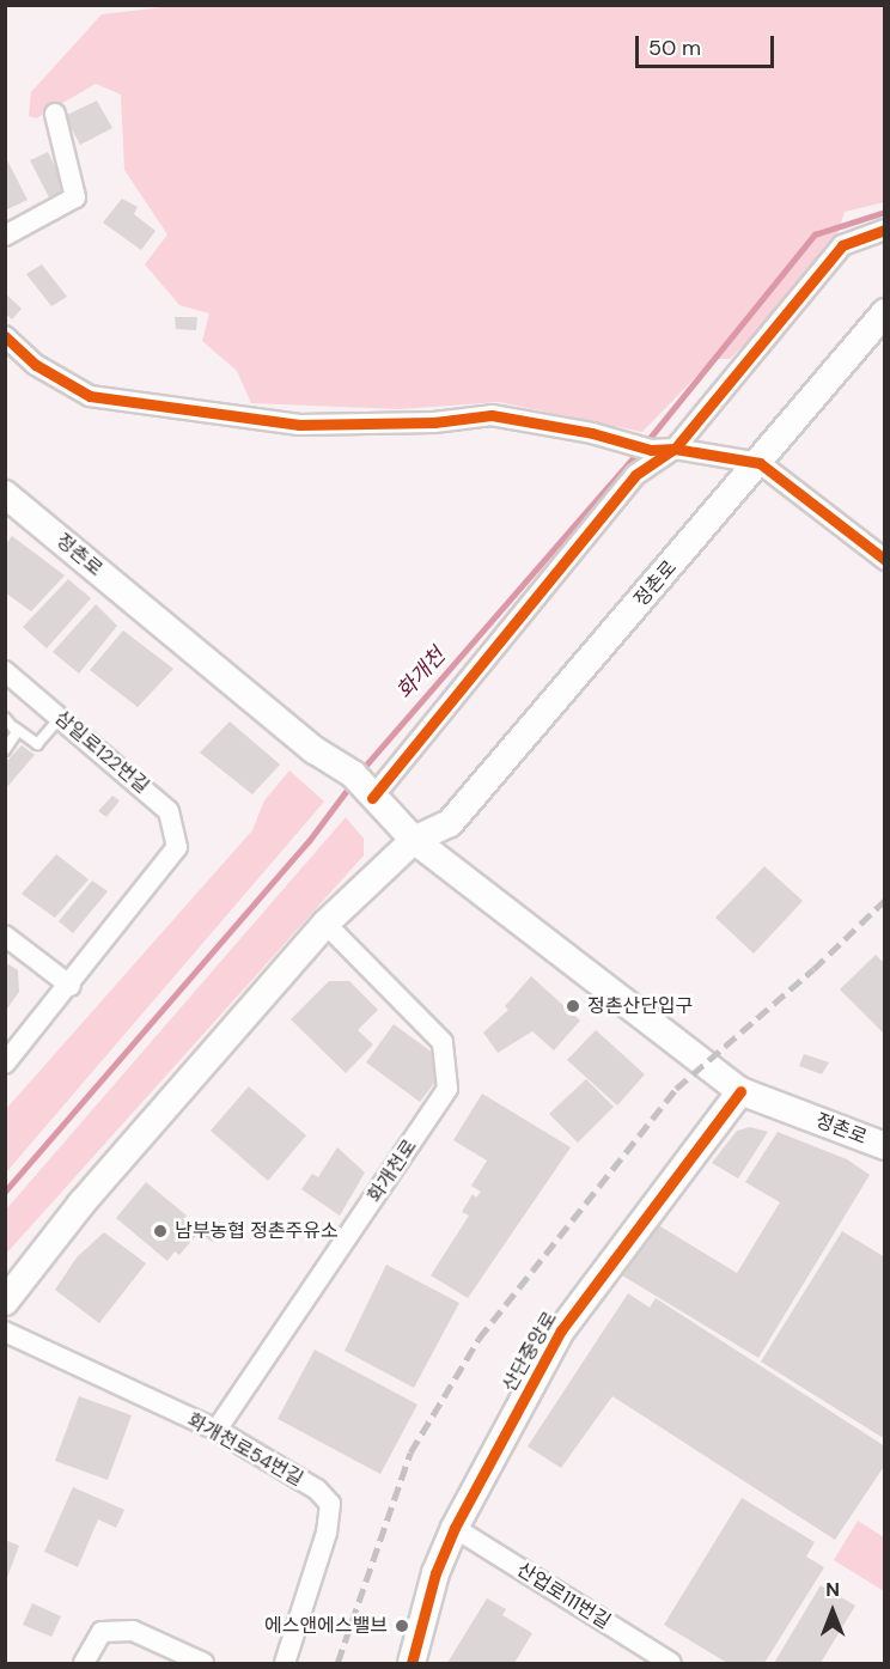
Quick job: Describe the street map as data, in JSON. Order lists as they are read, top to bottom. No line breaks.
{"streets":{"main road":["정촌로","산단중앙로"],"street":["삼일로122번길","화개천로","화개천로54번길","산업로111번길"]},"crossings":[["정촌로","산단중앙로"],["화개천로","화개천로54번길"],["산단중앙로","산업로111번길"]],"water":["화개천"],"places":["정촌산단입구","남부농협 정촌주유소","에스앤에스밸브"],"scale_bar":"50 m","north":"top"}
